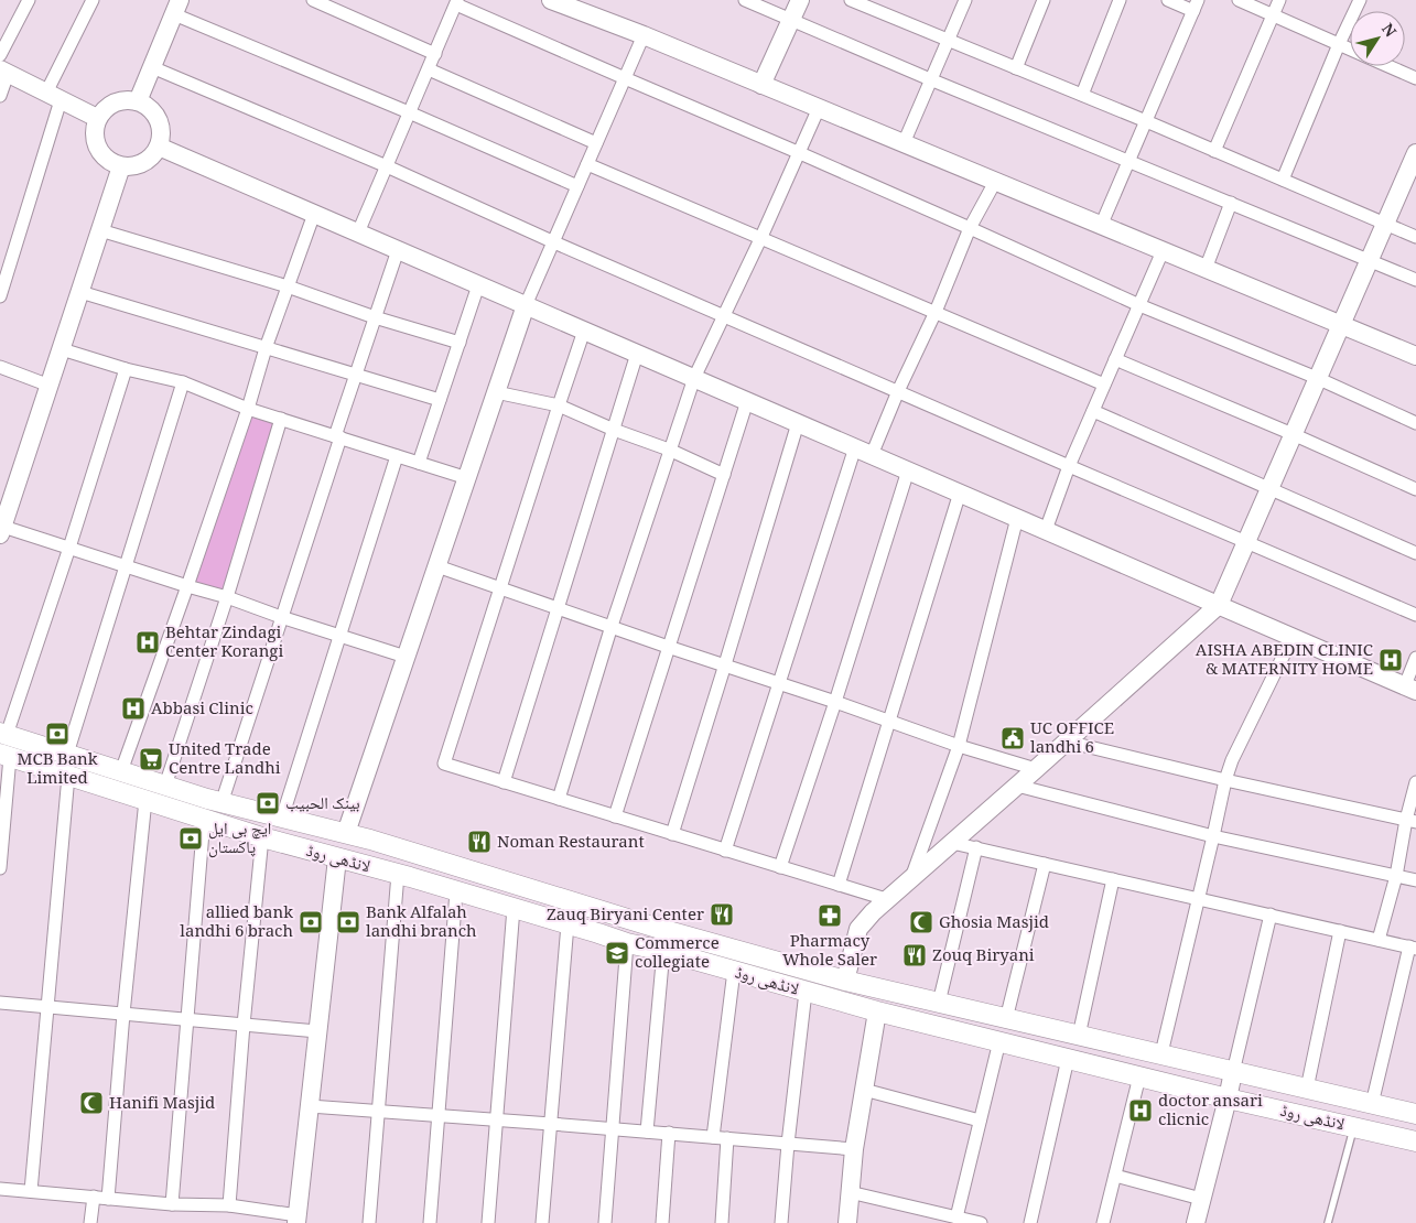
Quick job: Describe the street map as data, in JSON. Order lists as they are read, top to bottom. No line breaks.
{"streets":{"main road":["لانڈھی روڈ"]},"places":{"hospital":["Behtar Zindagi Center Korangi","AISHA ABEDIN CLINIC & MATERNITY HOME","Abbasi Clinic","doctor ansari clicnic"],"bank":["MCB Bank Limited","بينک الحبيب","ایچ بی ایل پاکستان","allied bank landhi 6 brach","Bank Alfalah landhi branch"],"public building":["UC OFFICE landhi 6"],"supermarket":["United Trade Centre Landhi"],"restaurant":["Noman Restaurant","Zauq Biryani Center","Zouq Biryani"],"pharmacy":["Pharmacy Whole Saler"],"mosque":["Ghosia Masjid","Hanifi Masjid"],"school or university":["Commerce collegiate"]},"north":"top right"}
